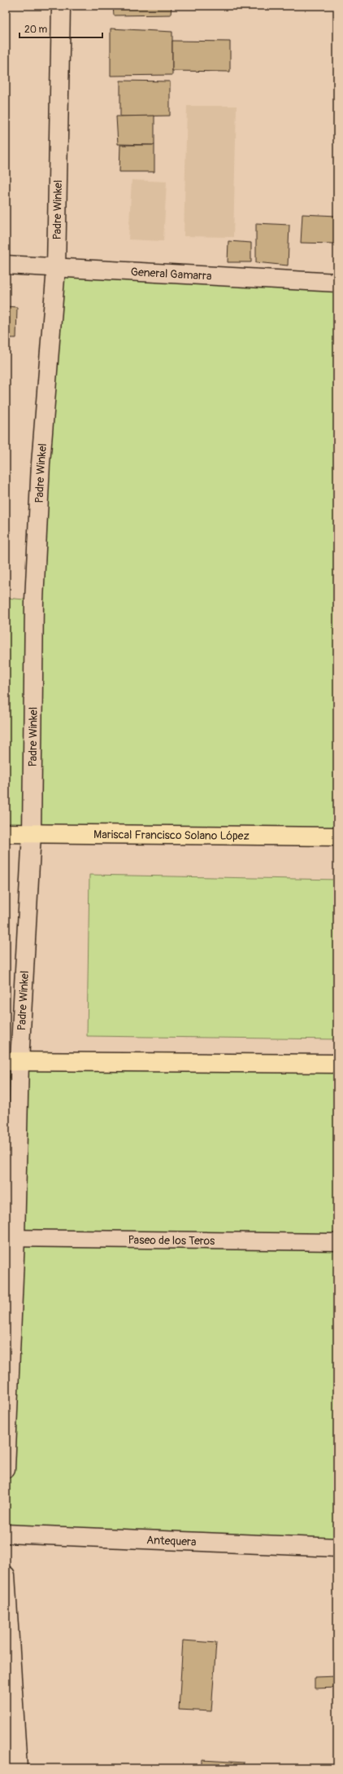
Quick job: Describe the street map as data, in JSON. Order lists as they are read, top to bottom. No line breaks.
{"streets":{"main road":["Mariscal Francisco Solano López"],"street":["Padre Winkel","General Gamarra","Paseo de los Teros","Antequera"]},"crossings":[["Padre Winkel","General Gamarra"],["Padre Winkel","Mariscal Francisco Solano López"],["Padre Winkel","Paseo de los Teros"]],"scale_bar":"20 m"}
